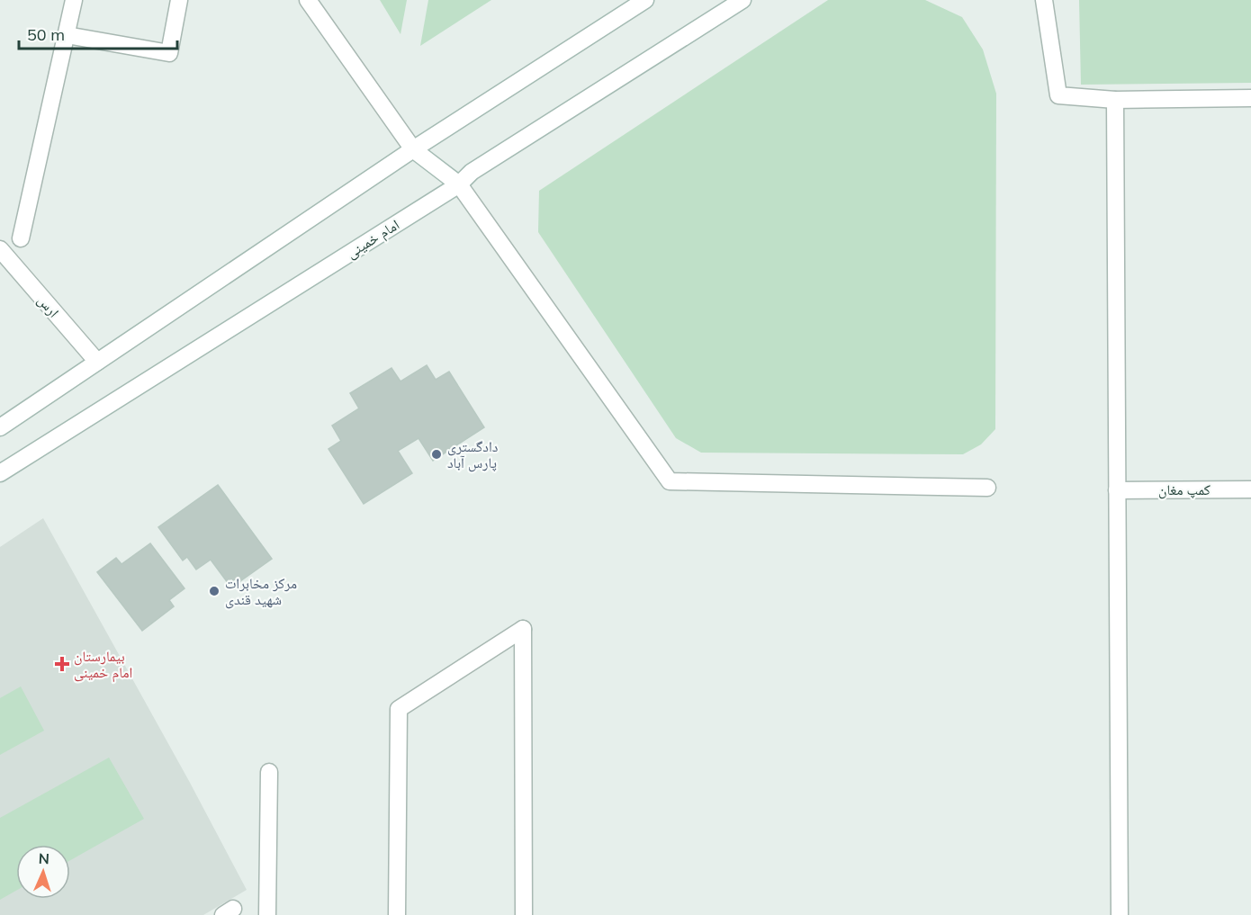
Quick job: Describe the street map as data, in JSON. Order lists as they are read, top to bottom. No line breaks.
{"streets":{"street":["امام خمینی","ارس","کمپ مغان"]},"places":{"other":["دادگستری پارس آباد","مرکز مخابرات شهید قندی"],"health":["بیمارستان امام خمینی"]},"scale_bar":"50 m","north":"top"}
